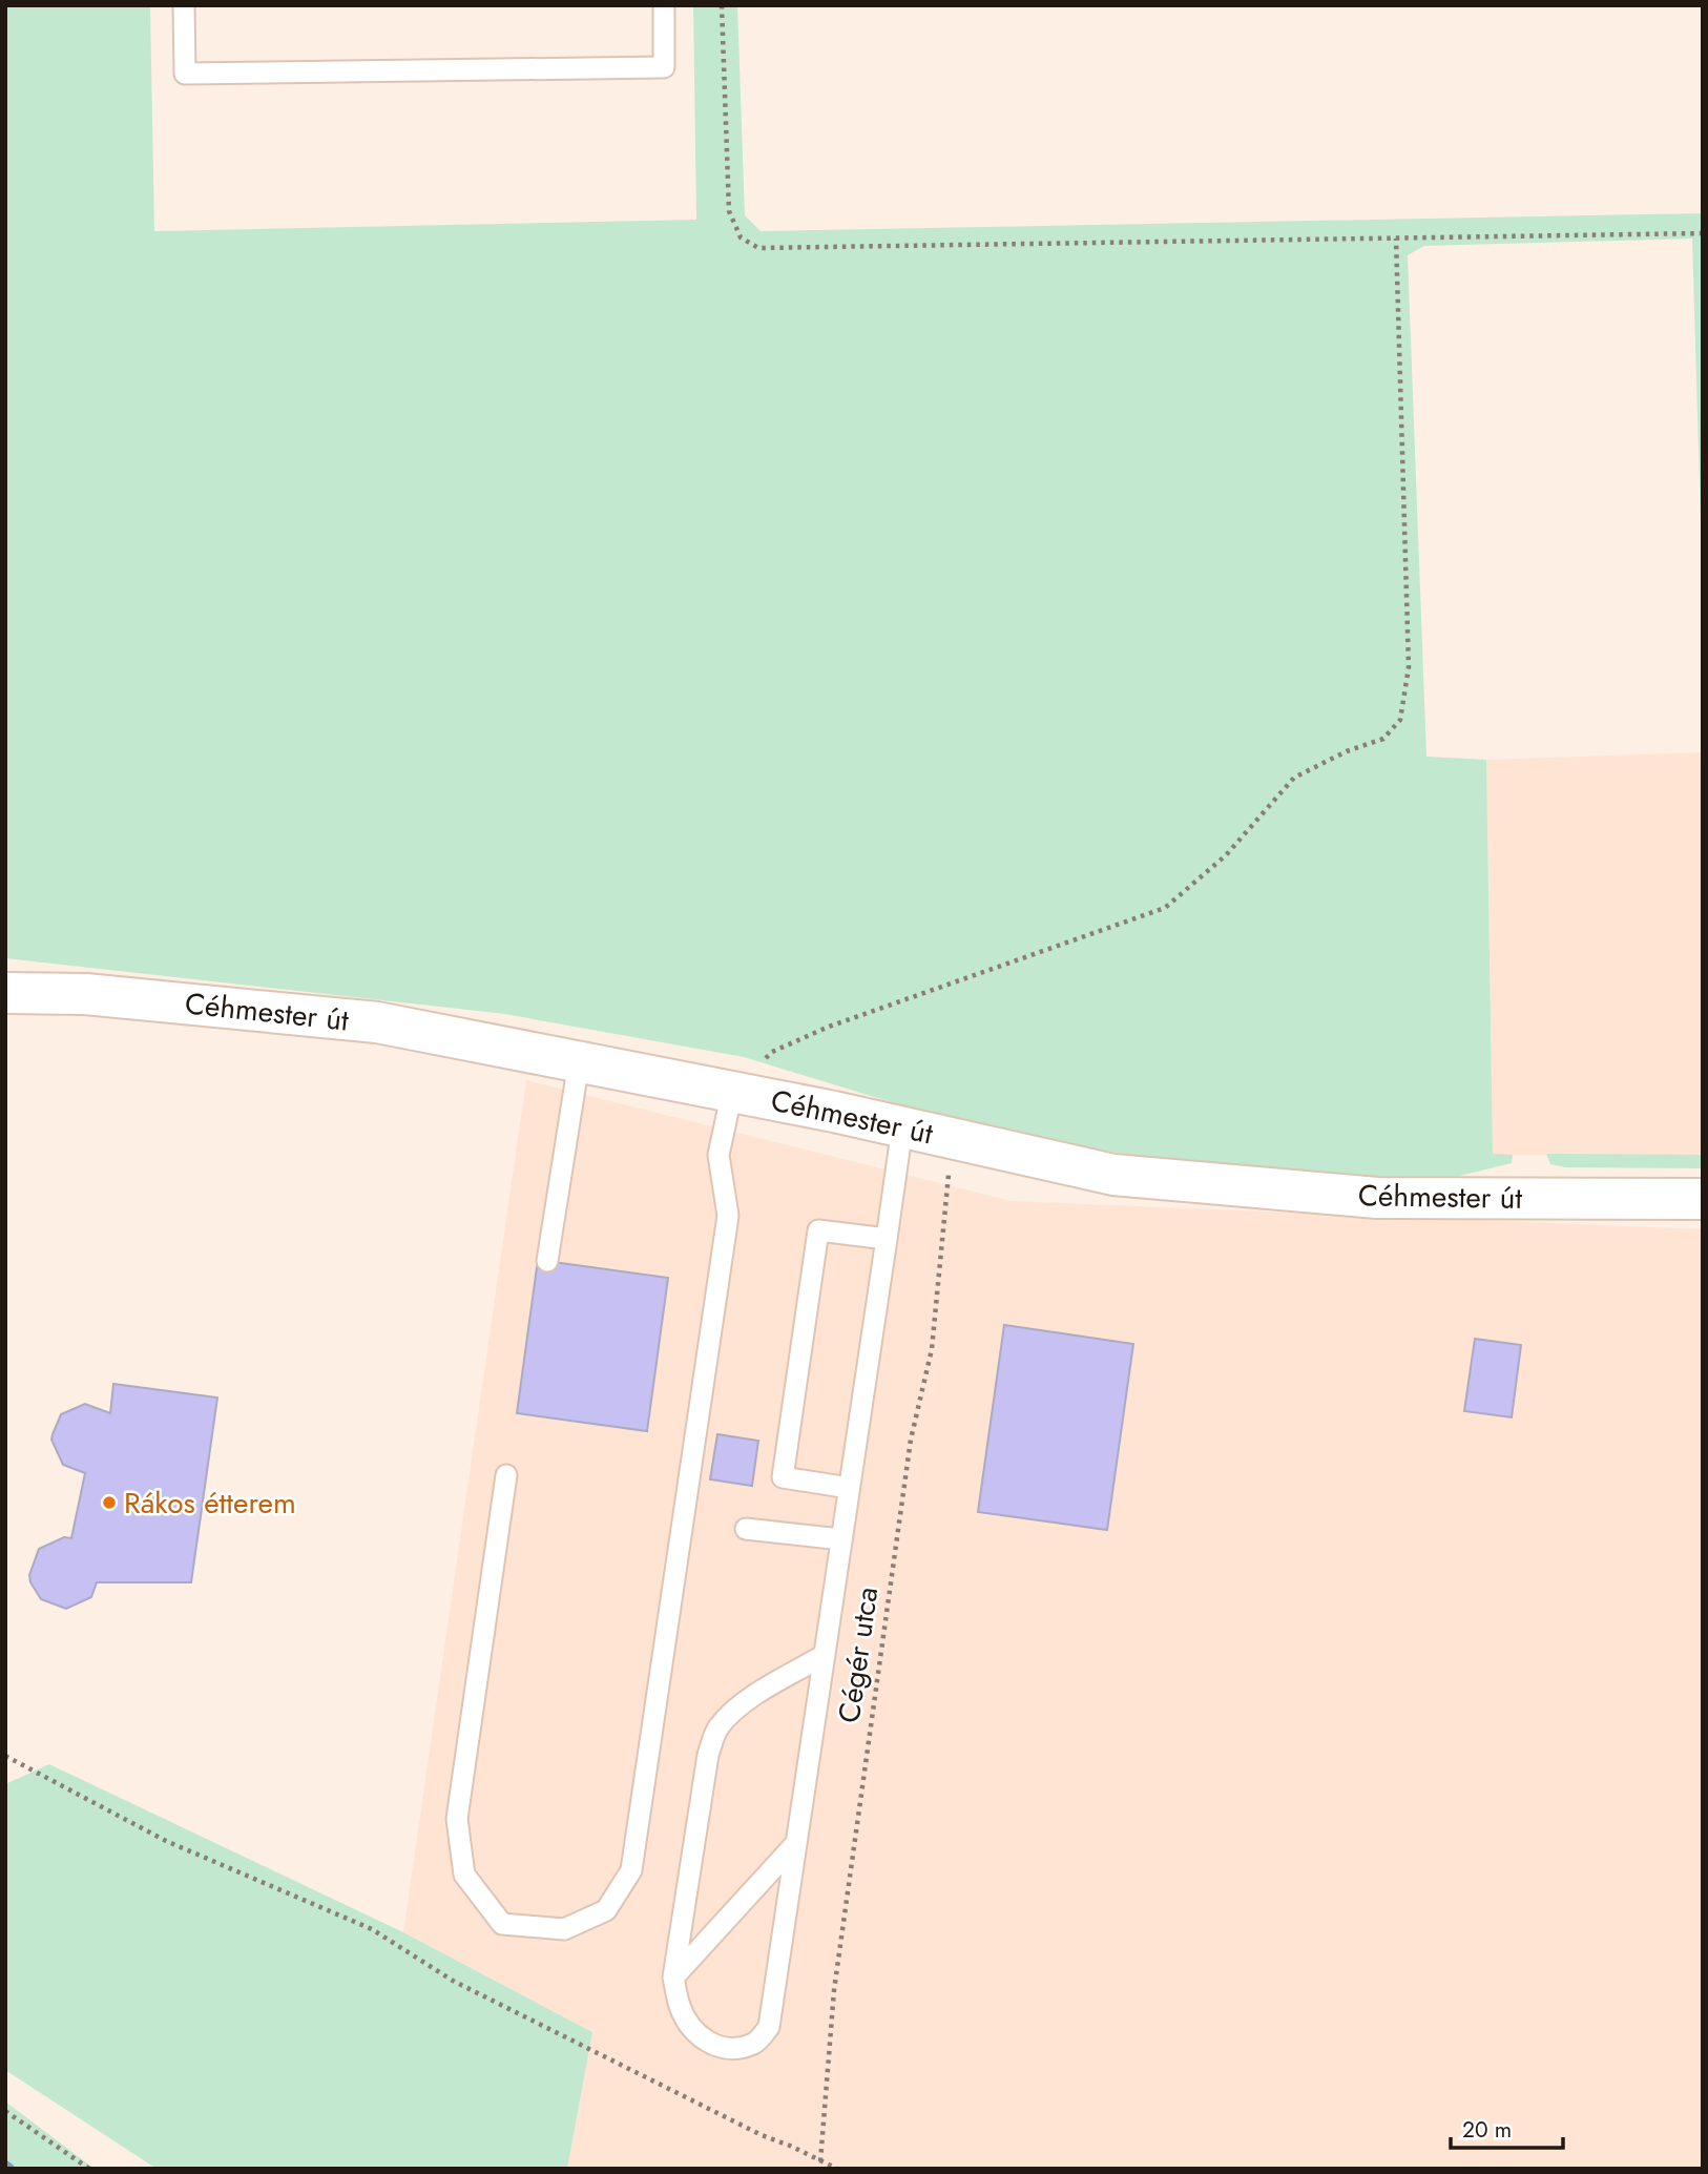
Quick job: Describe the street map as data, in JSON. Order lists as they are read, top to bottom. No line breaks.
{"streets":{"street":["Céhmester út"],"path":["Cégér utca"]},"crossings":[["Céhmester út","Cégér utca"]],"places":["Rákos étterem"],"scale_bar":"20 m"}
